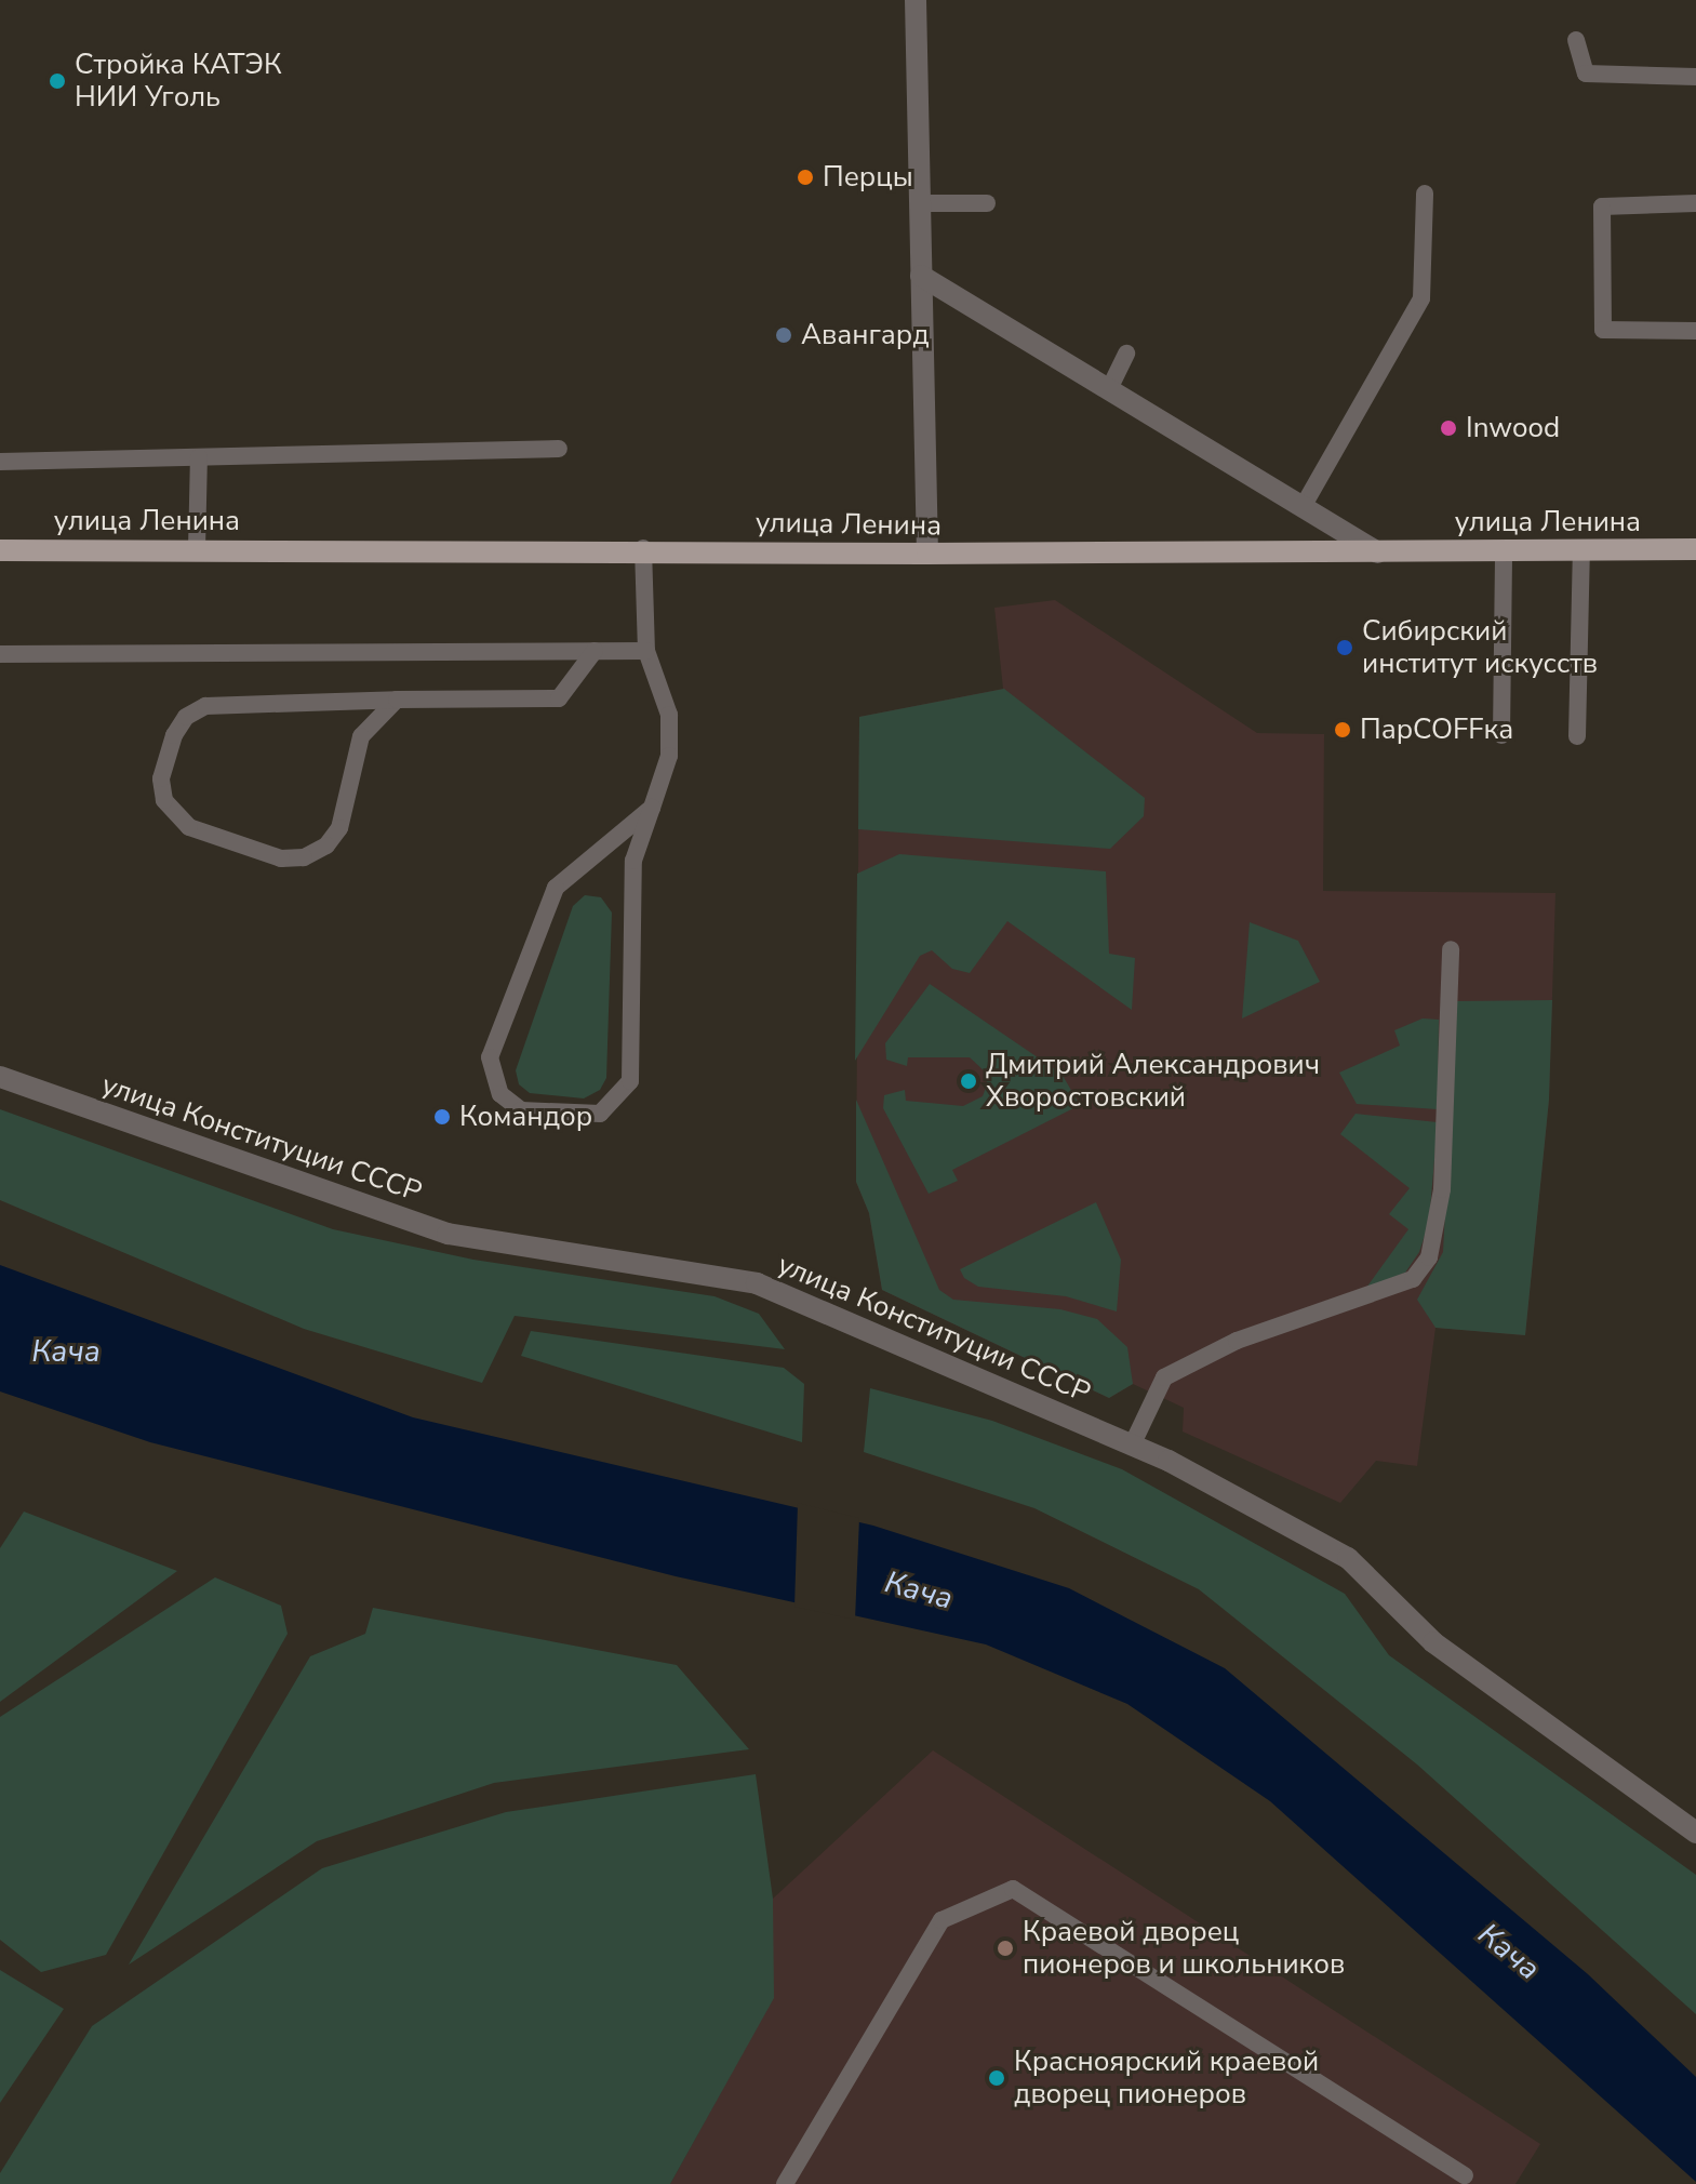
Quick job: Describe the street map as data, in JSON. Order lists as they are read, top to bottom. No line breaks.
{"streets":{"main road":["улица Ленина"],"street":["улица Конституции СССР"]},"water":["Кача"],"places":["Стройка КАТЭК НИИ Уголь","Перцы","Авангард","Inwood","Сибирский институт искусств","ПарCOFFка","Дмитрий Александрович Хворостовский","Командор","Краевой дворец пионеров и школьников","Красноярский краевой дворец пионеров"]}
